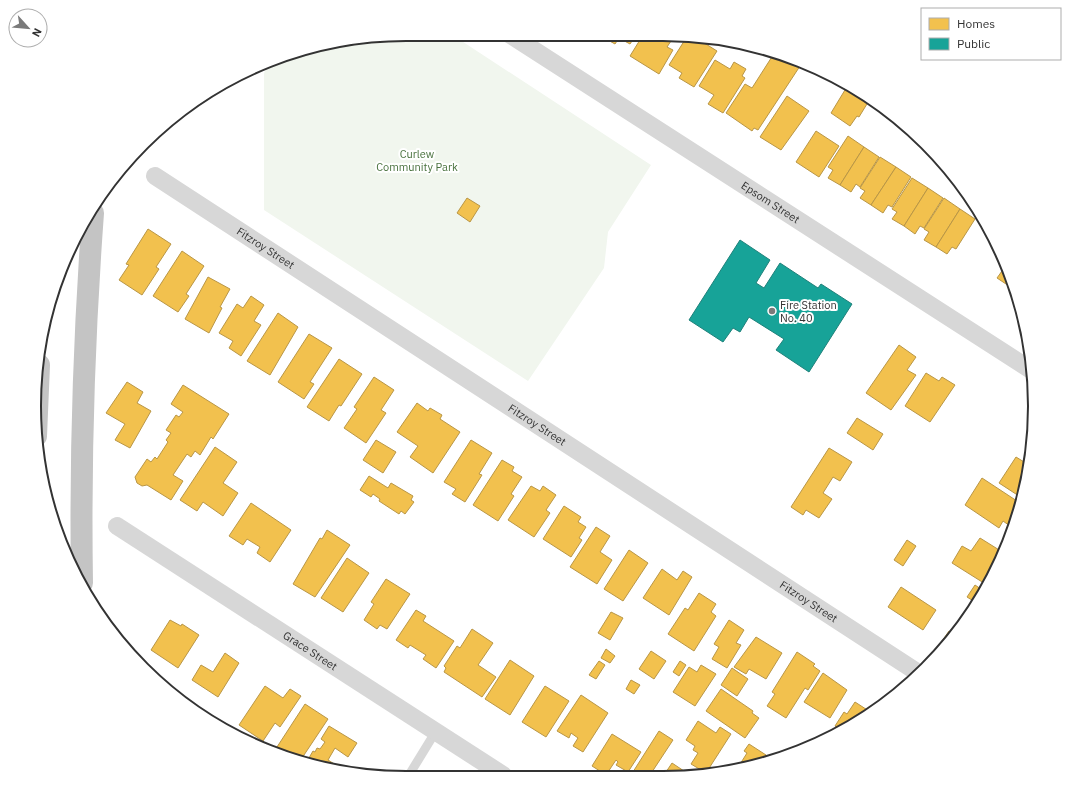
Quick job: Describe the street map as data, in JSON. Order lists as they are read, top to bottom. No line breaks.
{"streets":{"street":["Epsom Street","Fitzroy Street","Grace Street"]},"parks":["Curlew Community Park"],"places":["Fire Station No. 40"],"legend":["Homes","Public"],"north":"bottom right"}
